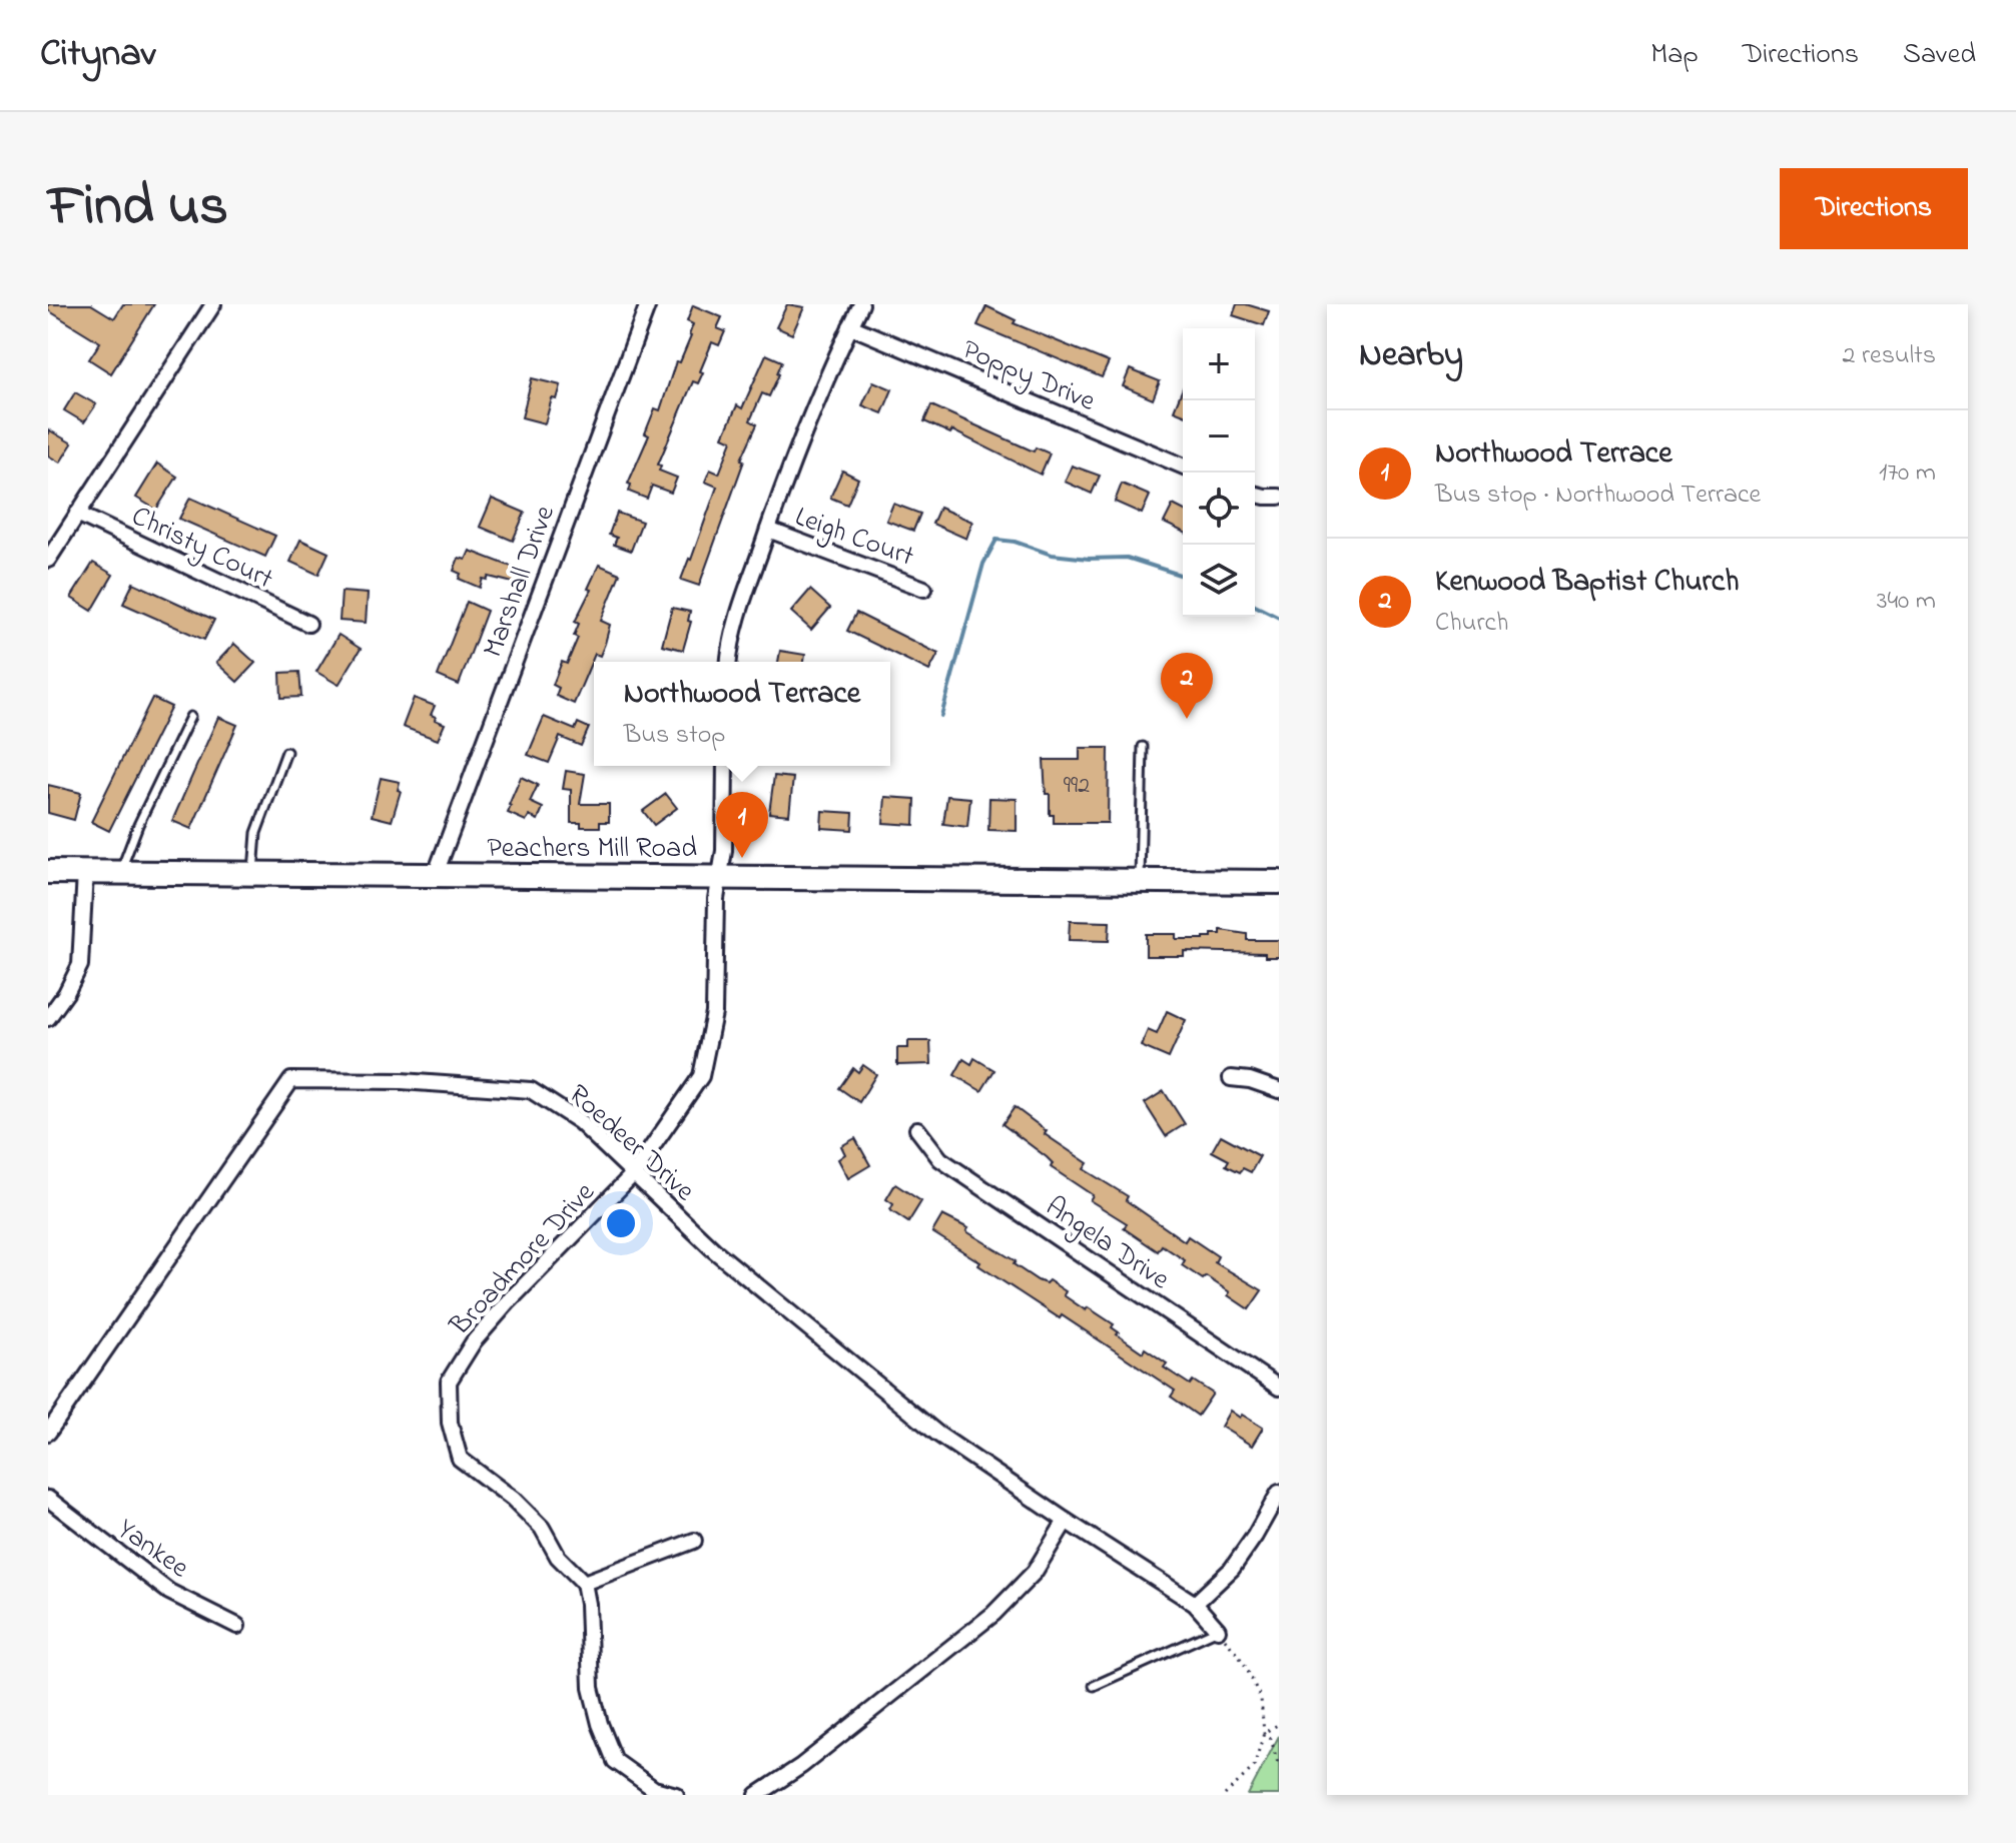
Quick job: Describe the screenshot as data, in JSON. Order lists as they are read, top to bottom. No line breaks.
{"streets":{"main road":["Peachers Mill Road"],"street":["Poppy Drive","Leigh Court","Christy Court","Marshall Drive","Roedeer Drive","Angela Drive","Broadmore Drive","Yankee"]},"crossings":[["Marshall Drive","Peachers Mill Road"],["Peachers Mill Road","Broadmore Drive"],["Roedeer Drive","Broadmore Drive"]],"house_numbers":["992"],"page":{"header":"Citynav","nav":["Map","Directions","Saved"],"title":"Find us","buttons":"Directions","heading":["Nearby","2 results"],"map_buttons":["+","−"],"list":[{"mark":"1","name":"Northwood Terrace","note":"Bus stop · Northwood Terrace","value":"170 m"},{"mark":"2","name":"Kenwood Baptist Church","note":"Church","value":"340 m"}],"pins":["2","1"],"popup":["Northwood Terrace","Bus stop"]}}
